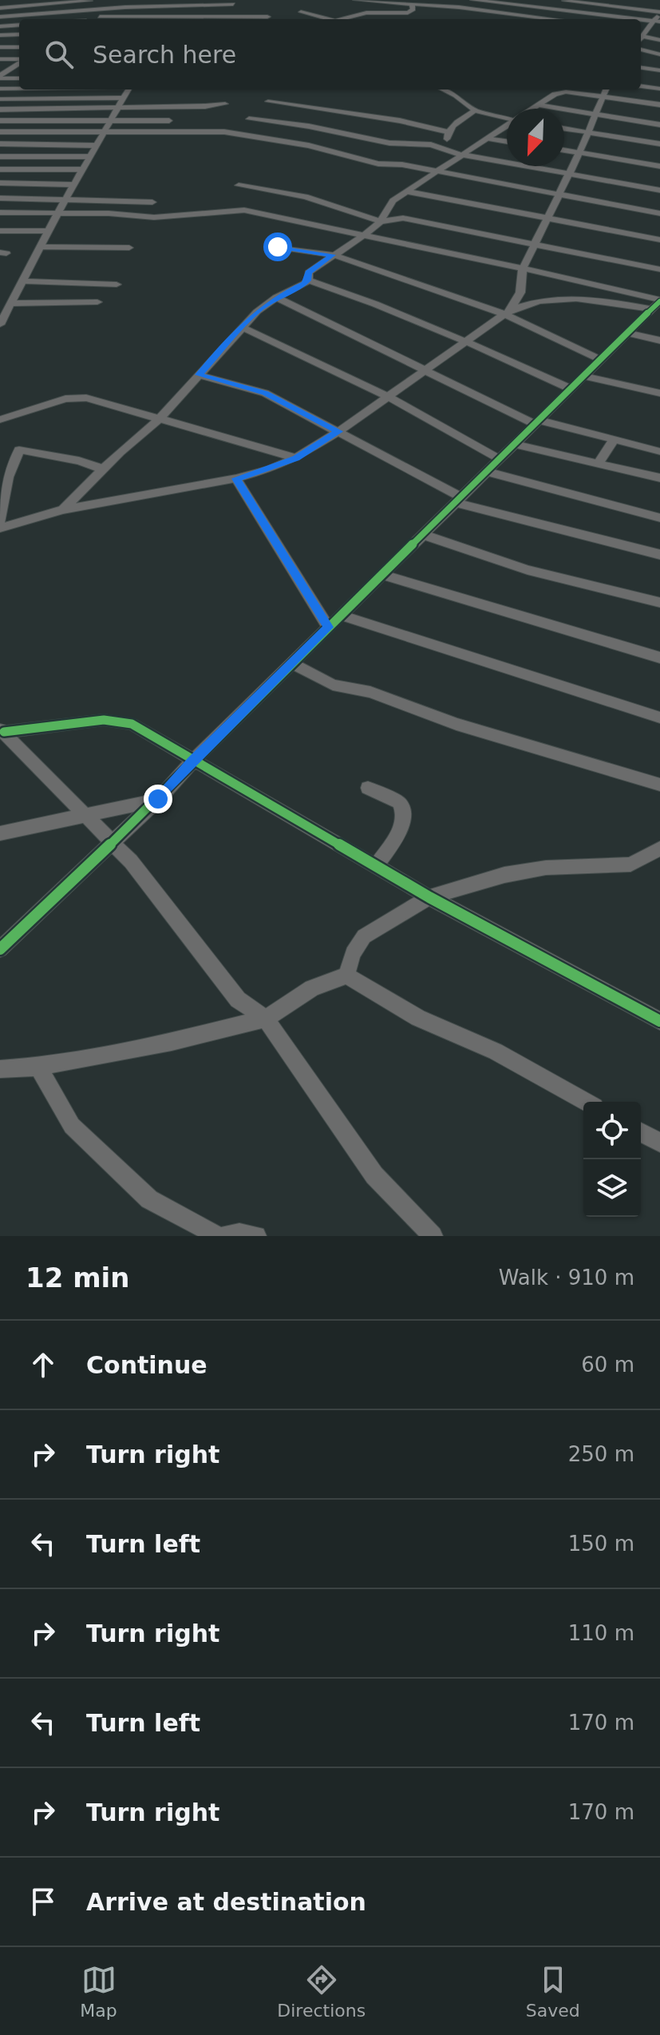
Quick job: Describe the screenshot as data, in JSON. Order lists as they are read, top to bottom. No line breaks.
{"north":"bottom left","page":{"search":"Search here","heading":["12 min","Walk · 910 m"],"list":[["Continue","60 m"],["Turn right","250 m"],["Turn left","150 m"],["Turn right","110 m"],["Turn left","170 m"],["Turn right","170 m"],"Arrive at destination"],"nav":["Map","Directions","Saved"]}}
